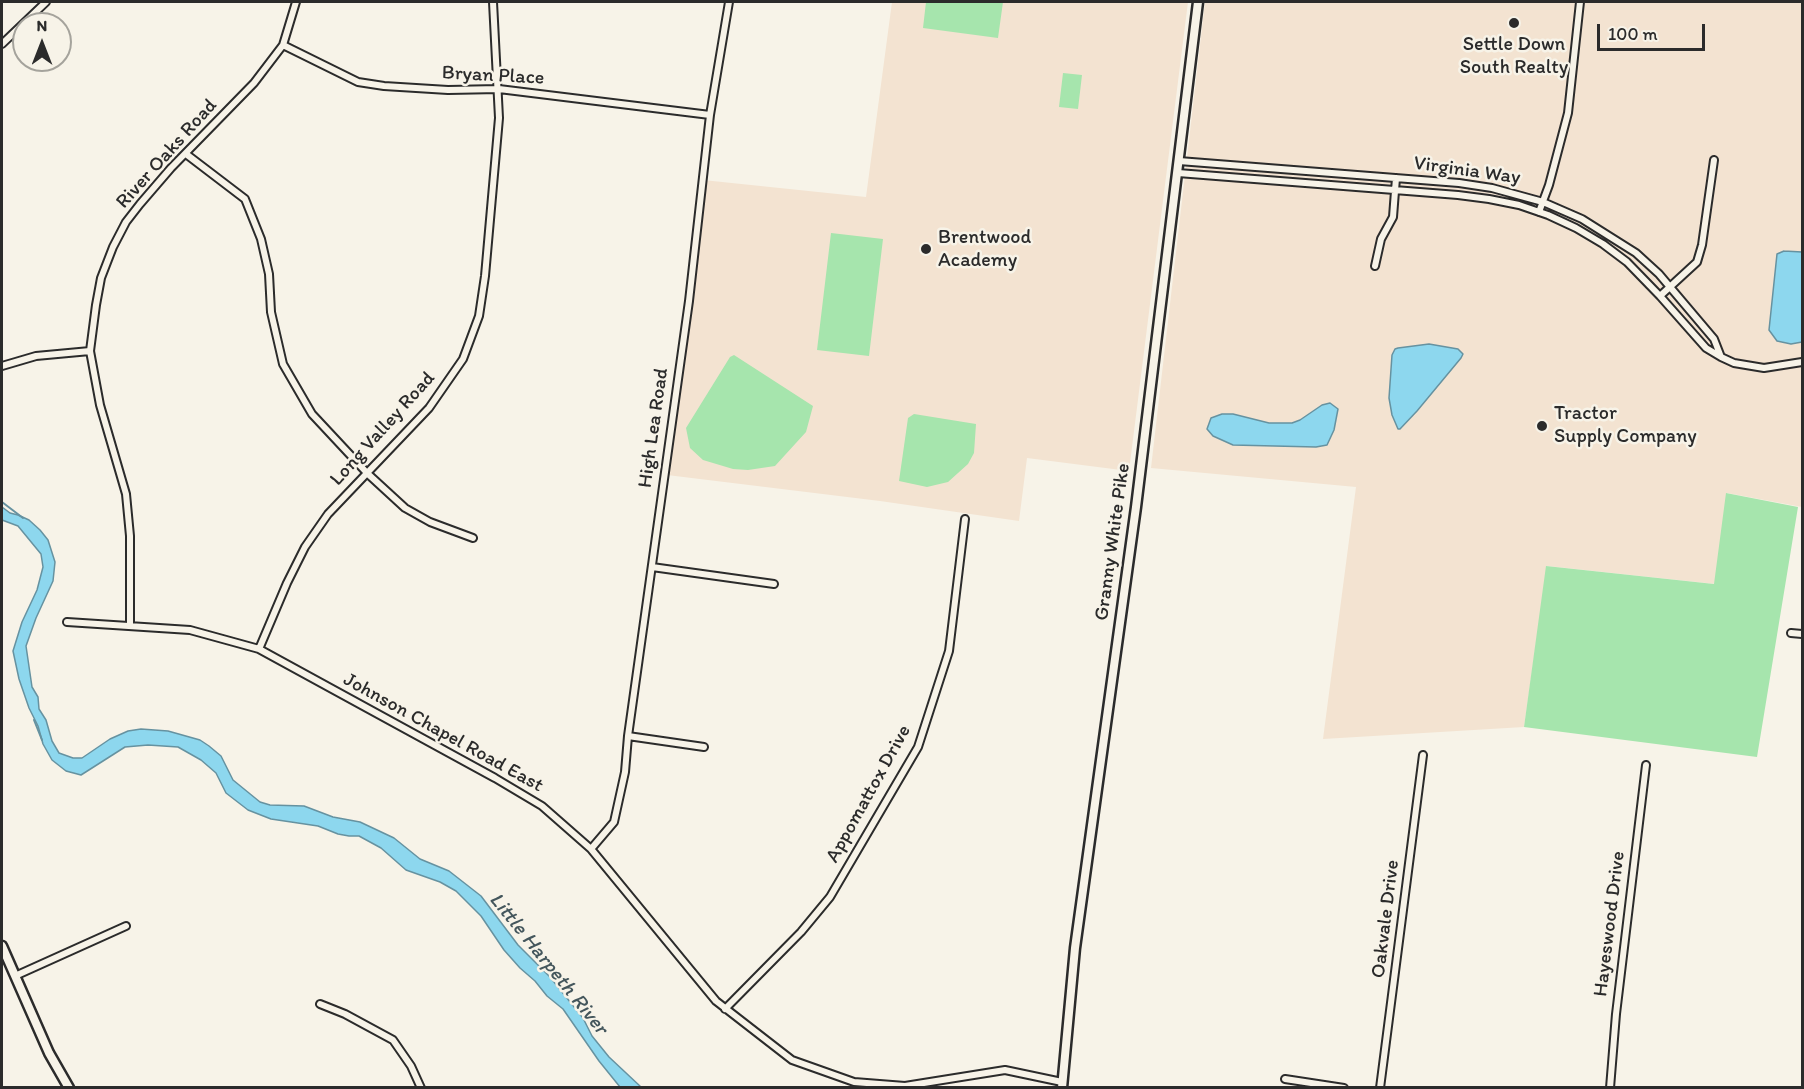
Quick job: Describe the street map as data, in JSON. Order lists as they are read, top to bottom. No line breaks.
{"streets":{"main road":["Granny White Pike"],"street":["Bryan Place","River Oaks Road","Virginia Way","High Lea Road","Long Valley Road","Johnson Chapel Road East","Appomattox Drive","Oakvale Drive","Hayeswood Drive"]},"crossings":[["Bryan Place","River Oaks Road"],["Bryan Place","High Lea Road"],["Bryan Place","Long Valley Road"],["River Oaks Road","Johnson Chapel Road East"],["Virginia Way","Granny White Pike"],["High Lea Road","Johnson Chapel Road East"],["Long Valley Road","Johnson Chapel Road East"],["Granny White Pike","Johnson Chapel Road East"],["Johnson Chapel Road East","Appomattox Drive"]],"water":["Little Harpeth River"],"places":["Settle Down South Realty","Brentwood Academy","Tractor Supply Company"],"scale_bar":"100 m","north":"top"}
